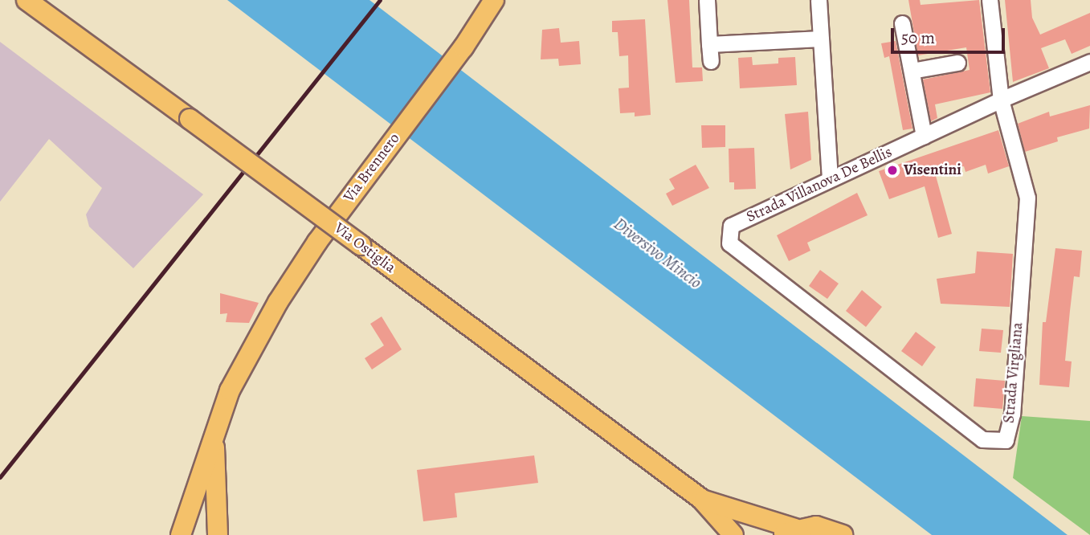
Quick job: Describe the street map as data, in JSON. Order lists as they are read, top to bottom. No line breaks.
{"streets":{"main road":["Via Brennero","Via Ostiglia"],"street":["Strada Villanova De Bellis","Strada Virgliana"]},"crossings":[["Strada Villanova De Bellis","Strada Virgliana"]],"water":["Diversivo Mincio"],"places":["Visentini"],"scale_bar":"50 m"}
